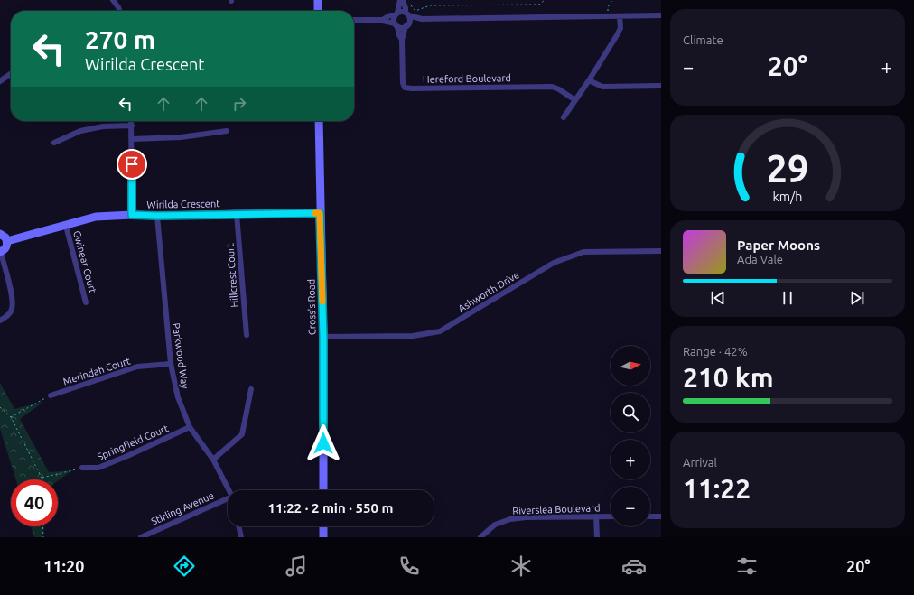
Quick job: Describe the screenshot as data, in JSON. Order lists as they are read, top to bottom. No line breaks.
{"streets":{"street":["Hereford Boulevard","Wirilda Crescent","Gwinear Court","Hillcrest Court","Ashworth Drive","Cross's Road","Parkwood Way","Merindah Court","Springfield Court","Stirling Avenue","Riverslea Boulevard"]},"crossings":[["Wirilda Crescent","Gwinear Court"],["Wirilda Crescent","Hillcrest Court"],["Wirilda Crescent","Cross's Road"],["Wirilda Crescent","Parkwood Way"],["Ashworth Drive","Cross's Road"],["Parkwood Way","Merindah Court"],["Parkwood Way","Springfield Court"]],"north":"right","page":{"tile":["Climate",["Range · 42%","210 km"],["Arrival","11:22"]],"turn":["270 m","Wirilda Crescent"],"heat":["−","20°","+"],"song":["Paper Moons","Ada Vale"],"map_buttons":["+","−"],"limit":"40","trip":"11:22 · 2 min · 550 m","tabs":["11:20","20°"],"gauge":["29","km/h"]}}
